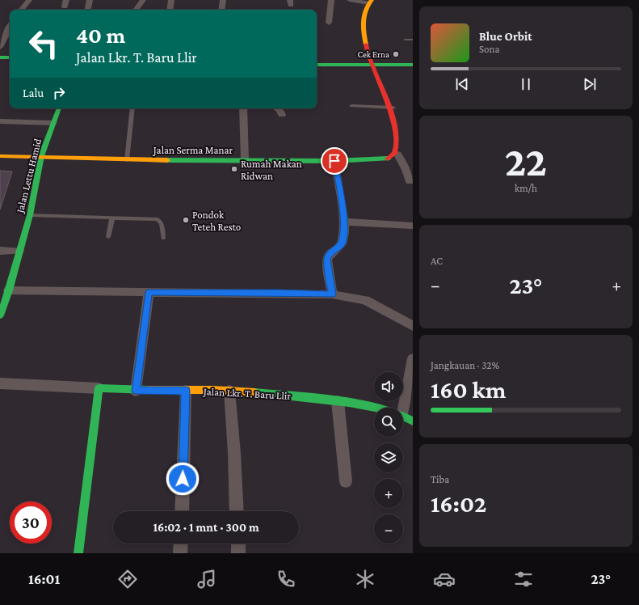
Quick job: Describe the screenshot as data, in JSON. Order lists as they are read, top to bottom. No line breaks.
{"streets":{"street":["Jalan Serma Manar","Jalan Lettu Hamid","Jalan Lkr. T. Baru Llir"]},"crossings":[["Jalan Serma Manar","Jalan Lettu Hamid"]],"places":["Cek Erna","Rumah Makan Ridwan","Pondok Teteh Resto"],"page":{"turn":["40 m","Jalan Lkr. T. Baru Llir"],"song":["Blue Orbit","Sona"],"then":"Lalu","tile":[["22","km/h"],"AC",["Jangkauan · 32%","160 km"],["Tiba","16:02"]],"heat":["−","23°","+"],"map_buttons":["+","−"],"limit":"30","trip":"16:02 · 1 mnt · 300 m","tabs":["16:01","23°"]}}
